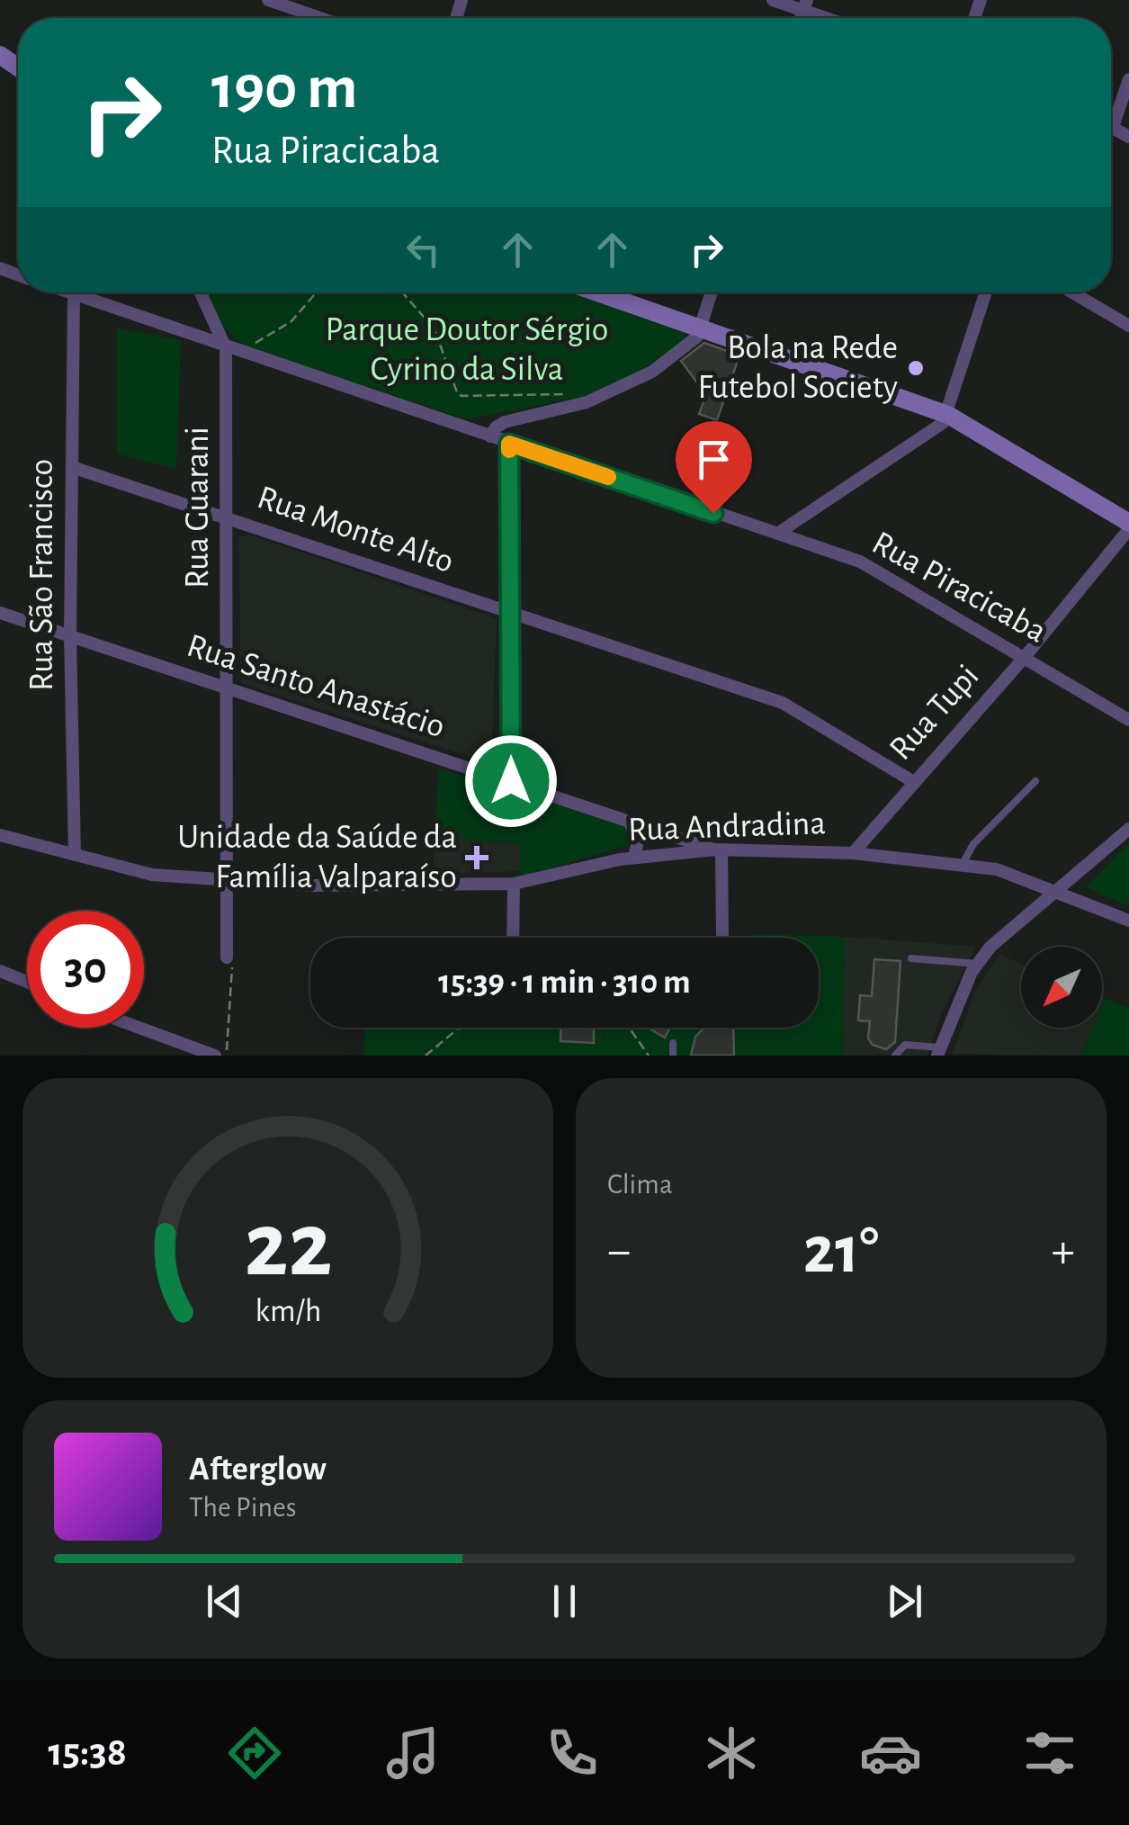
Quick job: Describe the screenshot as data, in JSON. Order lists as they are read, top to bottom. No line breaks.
{"streets":{"street":["Rua Guarani","Rua Monte Alto","Rua São Francisco","Rua Piracicaba","Rua Santo Anastácio","Rua Tupi","Rua Andradina"]},"crossings":[["Rua Guarani","Rua Monte Alto"],["Rua Guarani","Rua Piracicaba"],["Rua Guarani","Rua Santo Anastácio"],["Rua Guarani","Rua Andradina"],["Rua Monte Alto","Rua São Francisco"],["Rua Monte Alto","Rua Tupi"],["Rua São Francisco","Rua Piracicaba"],["Rua São Francisco","Rua Santo Anastácio"],["Rua São Francisco","Rua Andradina"],["Rua Piracicaba","Rua Tupi"],["Rua Santo Anastácio","Rua Andradina"],["Rua Tupi","Rua Andradina"]],"parks":["Parque Doutor Sérgio Cyrino da Silva"],"places":{"other":["Bola na Rede Futebol Society"],"health":["Unidade da Saúde da Família Valparaíso"]},"north":"bottom left","page":{"turn":["190 m","Rua Piracicaba"],"limit":"30","trip":"15:39 · 1 min · 310 m","tile":"Clima","heat":["−","21°","+"],"song":["Afterglow","The Pines"],"tabs":"15:38","gauge":["22","km/h"]}}
